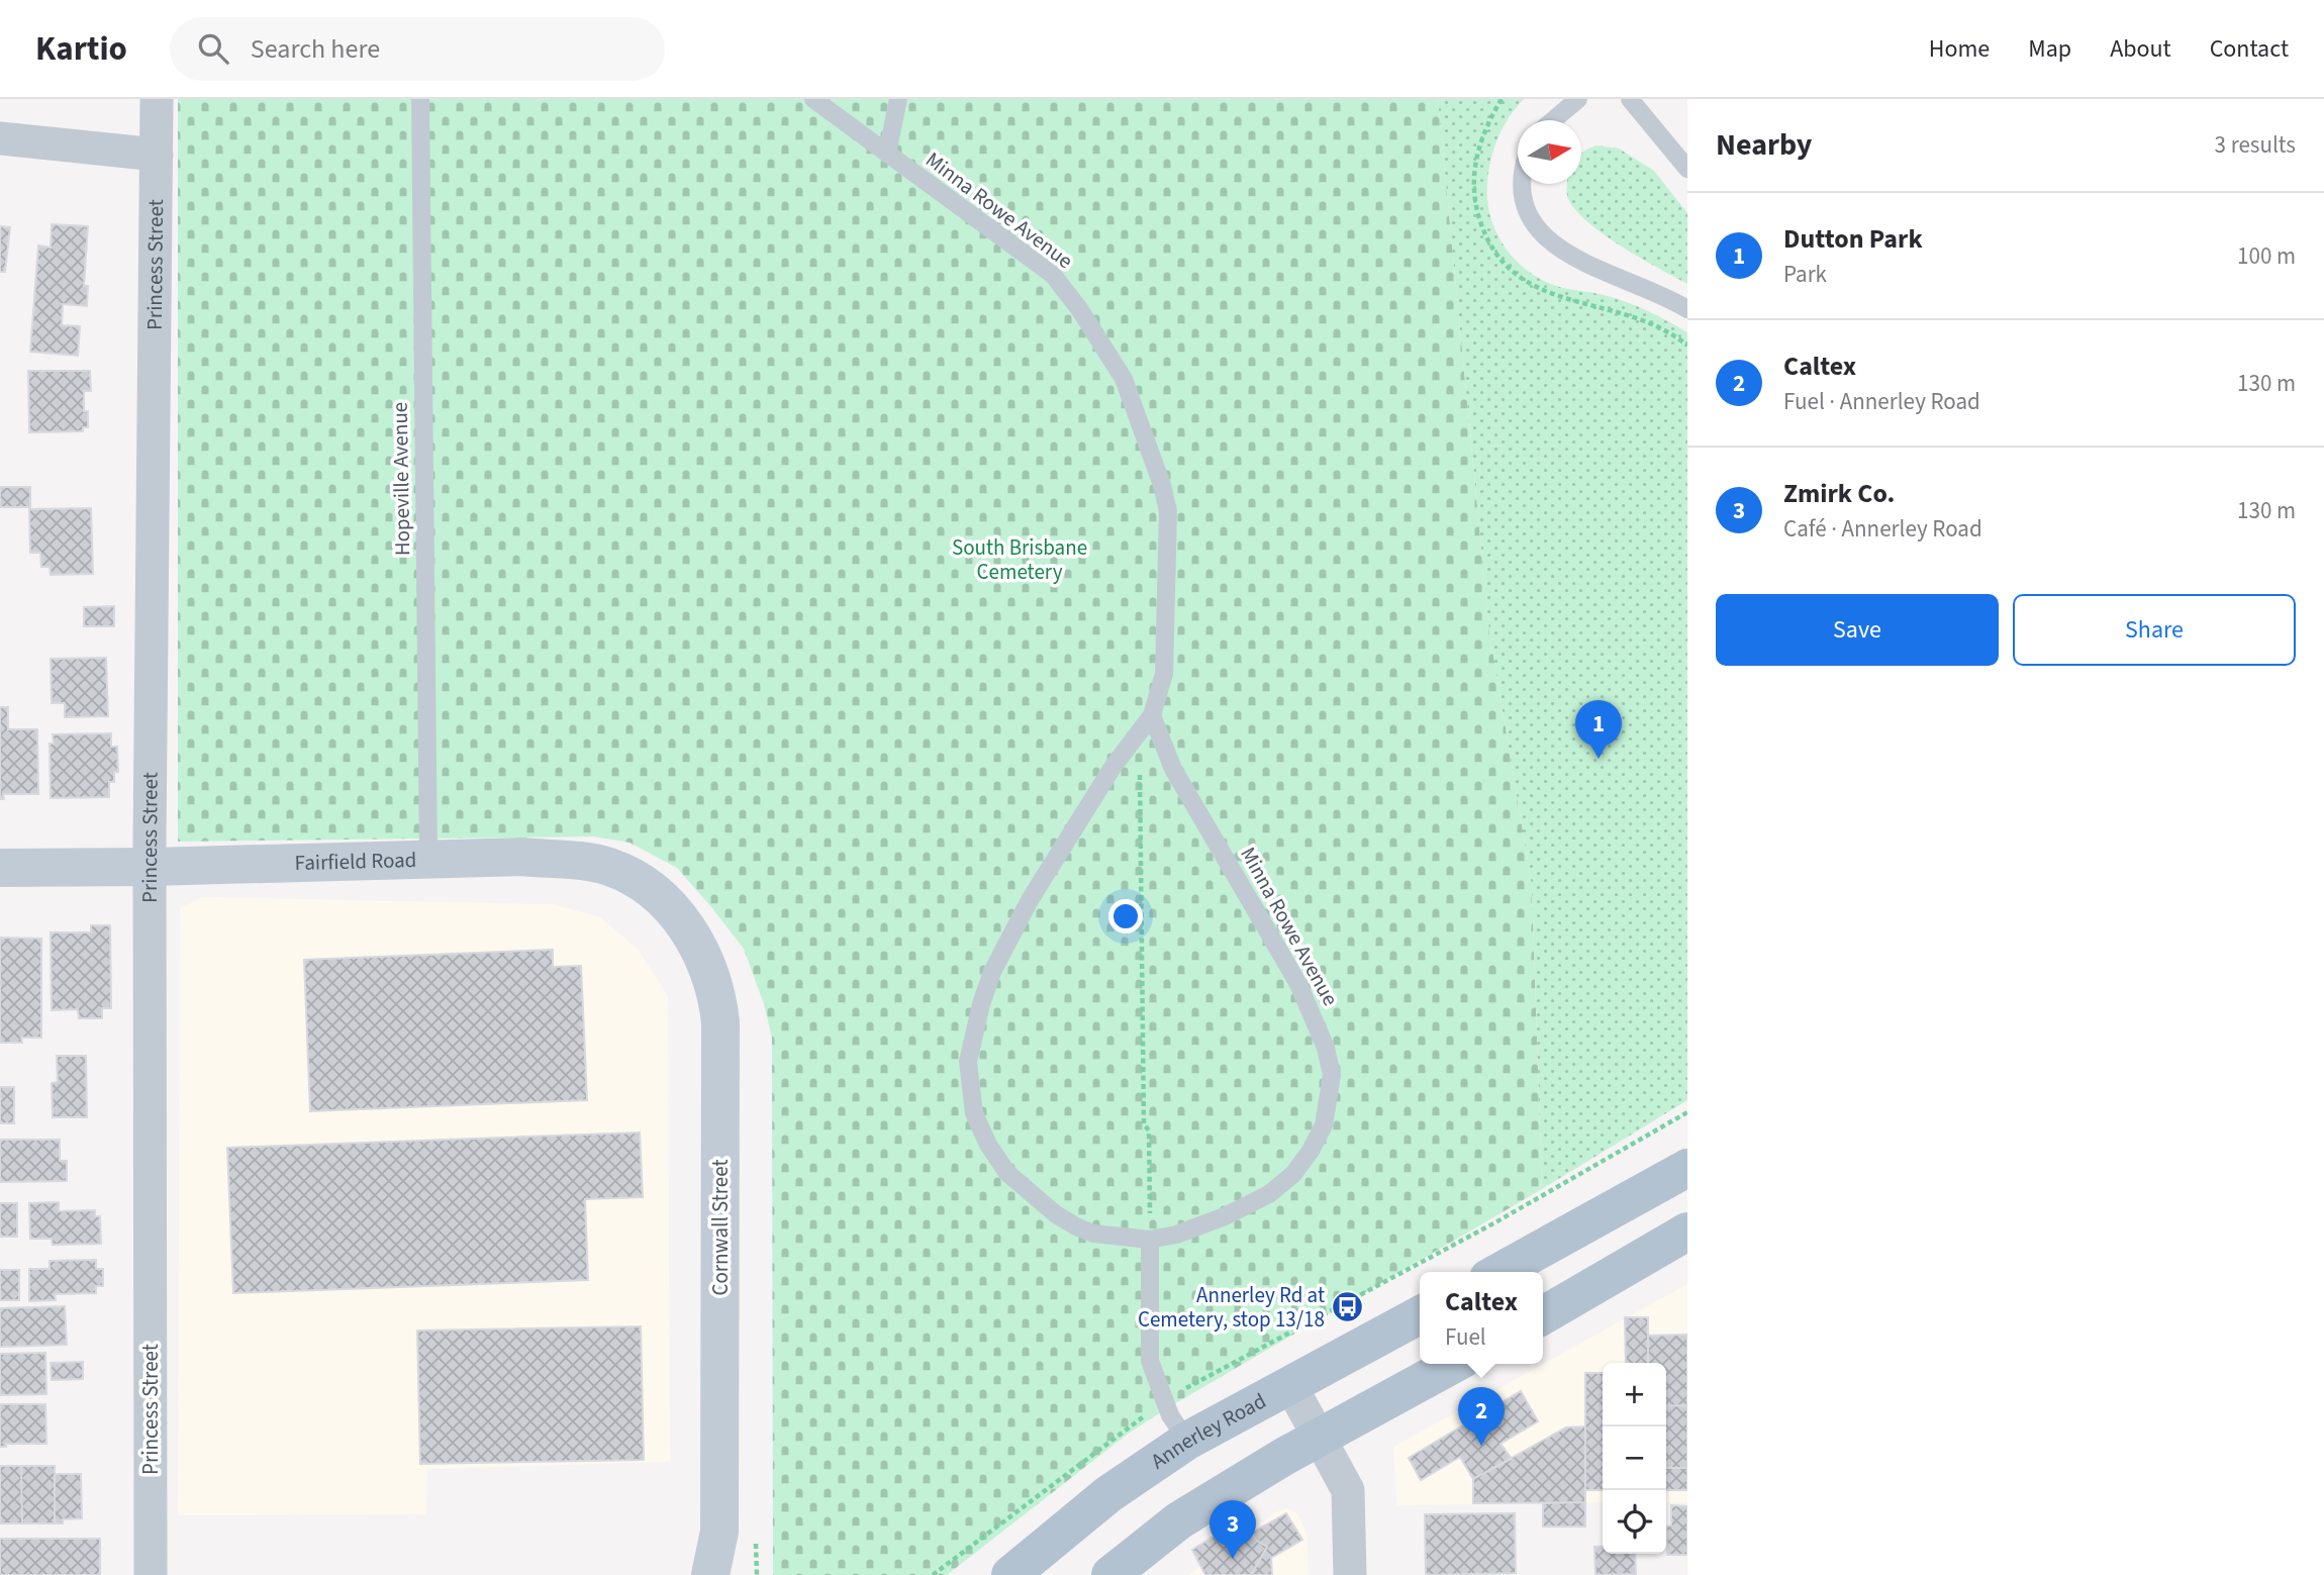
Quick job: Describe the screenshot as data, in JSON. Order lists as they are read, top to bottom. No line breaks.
{"streets":{"main road":["Fairfield Road","Cornwall Street","Annerley Road"],"street":["Princess Street"],"lane":["Minna Rowe Avenue","Hopeville Avenue"]},"crossings":[["Princess Street","Fairfield Road"],["Hopeville Avenue","Fairfield Road"],["Fairfield Road","Cornwall Street"]],"parks":["South Brisbane Cemetery"],"places":{"bus stop":["Annerley Rd at Cemetery, stop 13/18"]},"north":"right","page":{"header":"Kartio","search":"Search here","nav":["Home","Map","About","Contact"],"heading":["Nearby","3 results"],"list":[{"mark":"1","name":"Dutton Park","note":"Park","value":"100 m"},{"mark":"2","name":"Caltex","note":"Fuel · Annerley Road","value":"130 m"},{"mark":"3","name":"Zmirk Co.","note":"Café · Annerley Road","value":"130 m"}],"buttons":["Save","Share"],"pins":["1","2","3"],"popup":["Caltex","Fuel"],"map_buttons":["+","−"]}}
